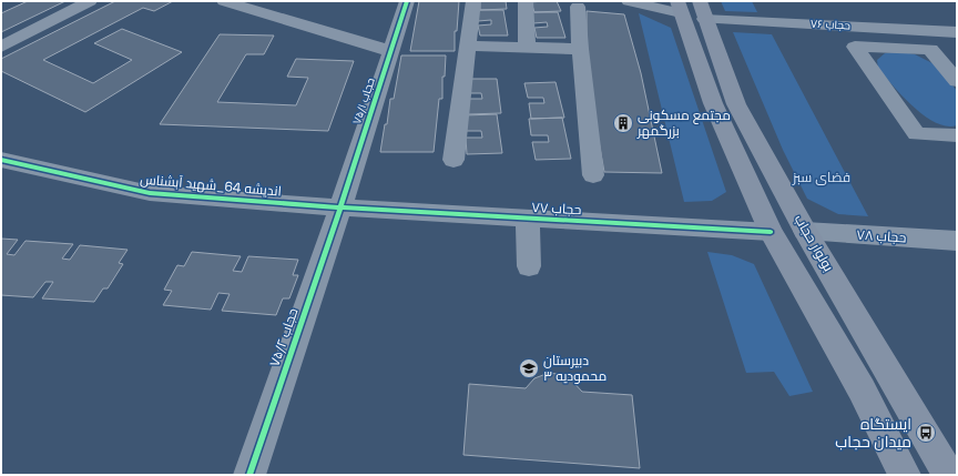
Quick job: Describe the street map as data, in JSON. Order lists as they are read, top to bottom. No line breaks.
{"streets":{"main road":["بولوار حجاب"],"street":["حجاب ۷۶","حجاب ۷۵/۱","اندیشه 64_شهید آبشناس","حجاب ۷۷","حجاب ۷۸","حجاب ۷۵/۲"]},"crossings":[["حجاب ۷۶","بولوار حجاب"],["حجاب ۷۵/۱","اندیشه 64_شهید آبشناس"],["حجاب ۷۵/۱","حجاب ۷۷"],["حجاب ۷۵/۱","حجاب ۷۵/۲"],["اندیشه 64_شهید آبشناس","حجاب ۷۷"],["اندیشه 64_شهید آبشناس","حجاب ۷۵/۲"],["حجاب ۷۷","حجاب ۷۵/۲"],["حجاب ۷۸","بولوار حجاب"]],"parks":["فضای سبز"],"places":{"building":["مجتمع مسکونی بزرگمهر"],"school or university":["دبیرستان محمودیه ۳"],"bus stop":["ایستگاه میدان حجاب"]}}
